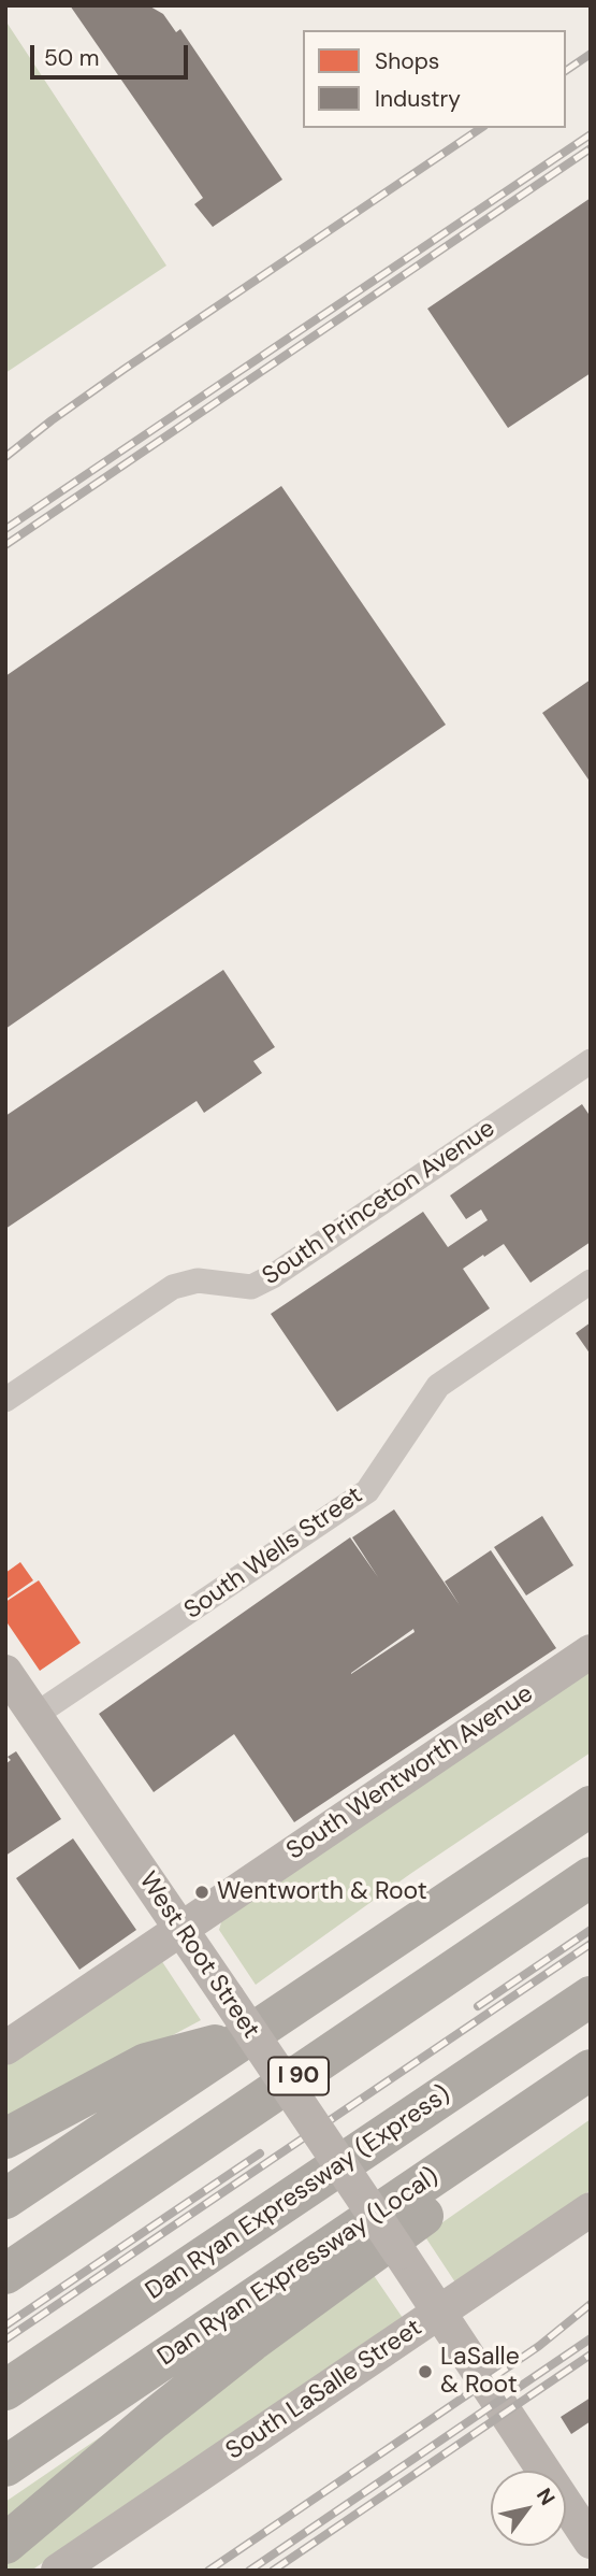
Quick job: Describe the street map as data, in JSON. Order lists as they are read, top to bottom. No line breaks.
{"streets":{"highway":["I 90","Dan Ryan Expressway (Express)","Dan Ryan Expressway (Local)"],"main road":["South Wentworth Avenue","West Root Street","South LaSalle Street"],"street":["South Princeton Avenue","South Wells Street"]},"crossings":[["South Wells Street","West Root Street"],["South Wentworth Avenue","West Root Street"],["West Root Street","South LaSalle Street"]],"places":["Wentworth & Root","LaSalle & Root"],"legend":["Shops","Industry"],"scale_bar":"50 m","north":"top right"}
